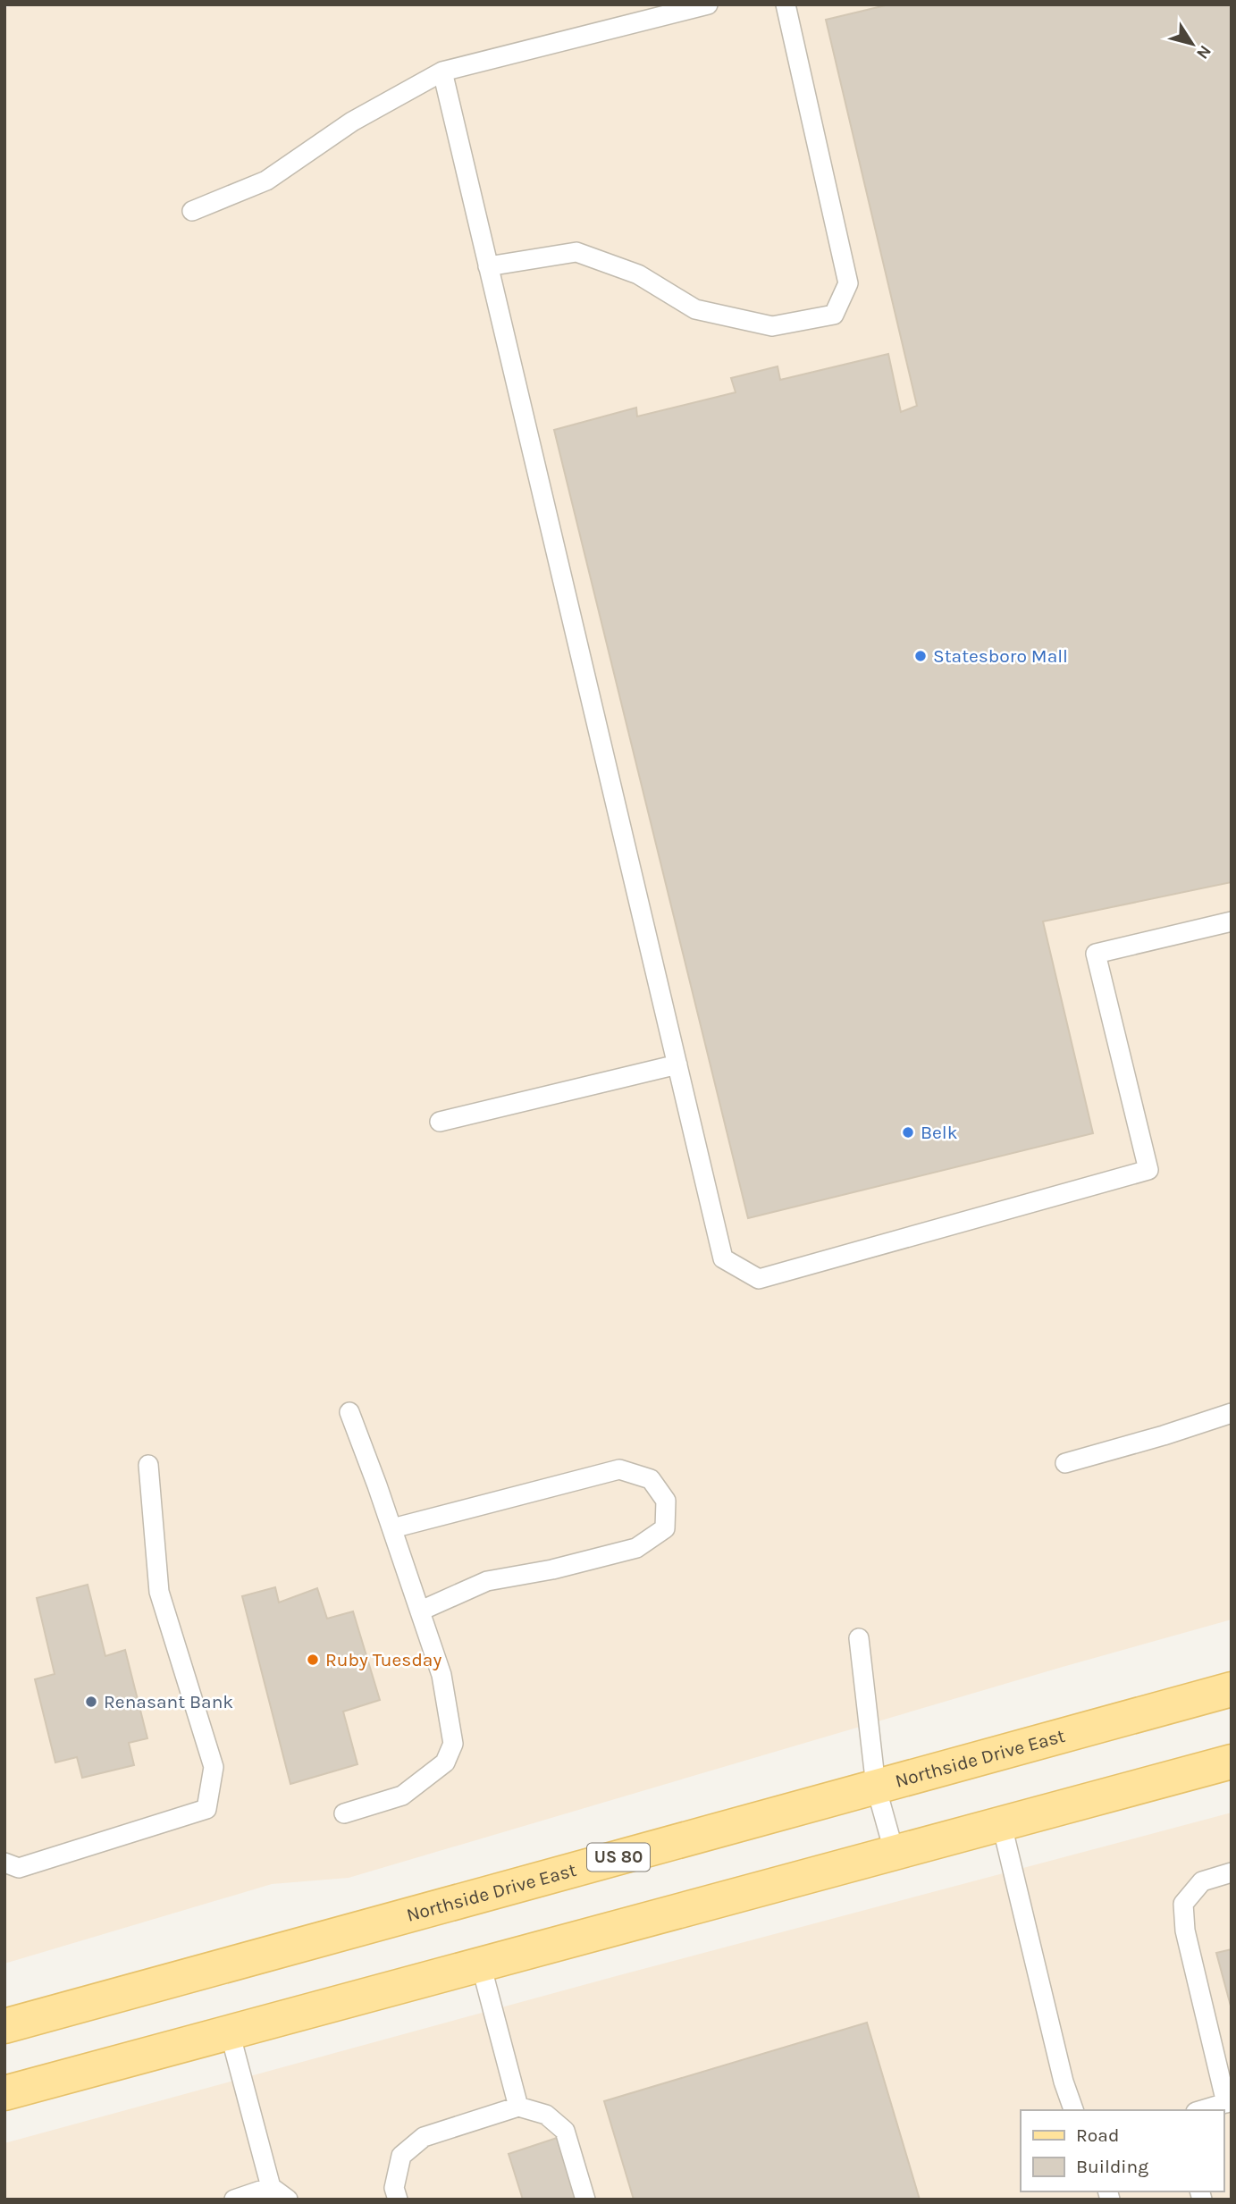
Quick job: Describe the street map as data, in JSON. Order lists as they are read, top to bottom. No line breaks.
{"streets":{"main road":["Northside Drive East","US 80"]},"places":["Statesboro Mall","Belk","Ruby Tuesday","Renasant Bank"],"legend":["Road","Building"],"north":"bottom right"}
